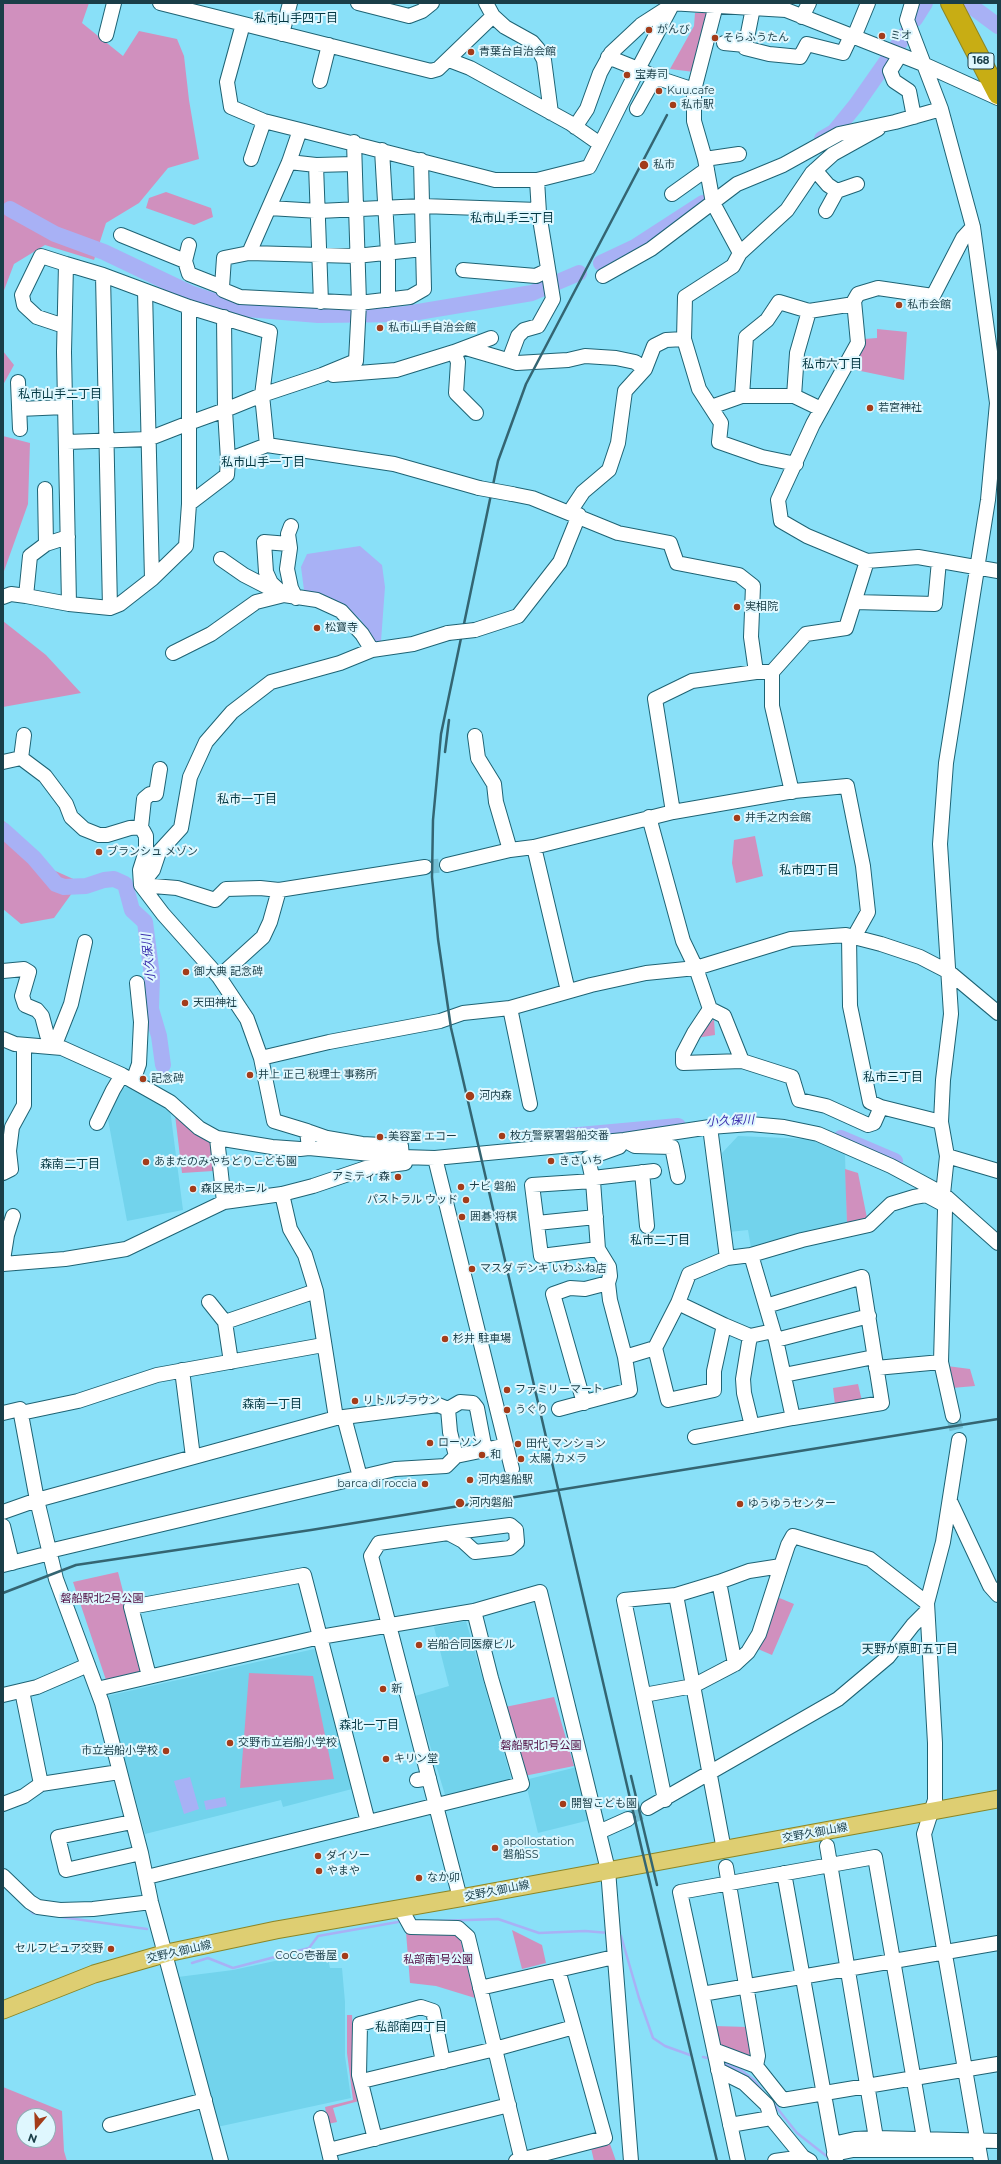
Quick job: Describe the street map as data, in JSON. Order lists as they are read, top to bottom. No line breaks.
{"streets":{"highway":["168"],"main road":["交野久御山線"]},"districts":["私市山手四丁目","私市山手三丁目","私市六丁目","私市山手二丁目","私市山手一丁目","私市一丁目","私市四丁目","私市三丁目","森南二丁目","私市二丁目","森南一丁目","天野が原町五丁目","森北一丁目","私部南四丁目"],"water":["小久保川"],"parks":["磐船駅北2号公園","磐船駅北1号公園","私部南1号公園"],"places":["がんび","ミオ","そらふうたん","青葉台自治会館","宝寿司","Kuu.cafe","私市駅","私市","私市会館","私市山手自治会館","若宮神社","実相院","松寶寺","井手之内会館","ブランシュ メゾン","御大典 記念碑","天田神社","井上 正己 税理士 事務所","記念碑","河内森","枚方警察署磐船交番","美容室 エコー","きさいち","あまだのみやちどりこども園","アミティ 森","ナビ 磐船","森区民ホール","パストラル ウッド","囲碁 将棋","マスダ デンキ いわふね店","杉井 駐車場","ファミリーマート","リトルブラウン","うぐり","ローソン","田代 マンション","和","太陽 カメラ","河内磐船駅","barca di roccia","河内磐船","ゆうゆうセンター","岩船合同医療ビル","新","交野市立岩船小学校","市立岩船小学校","キリン堂","開智こども園","apollostation 磐船SS","ダイソー","やまや","なか卯","セルフピュア交野","CoCo壱番屋"],"north":"bottom"}
